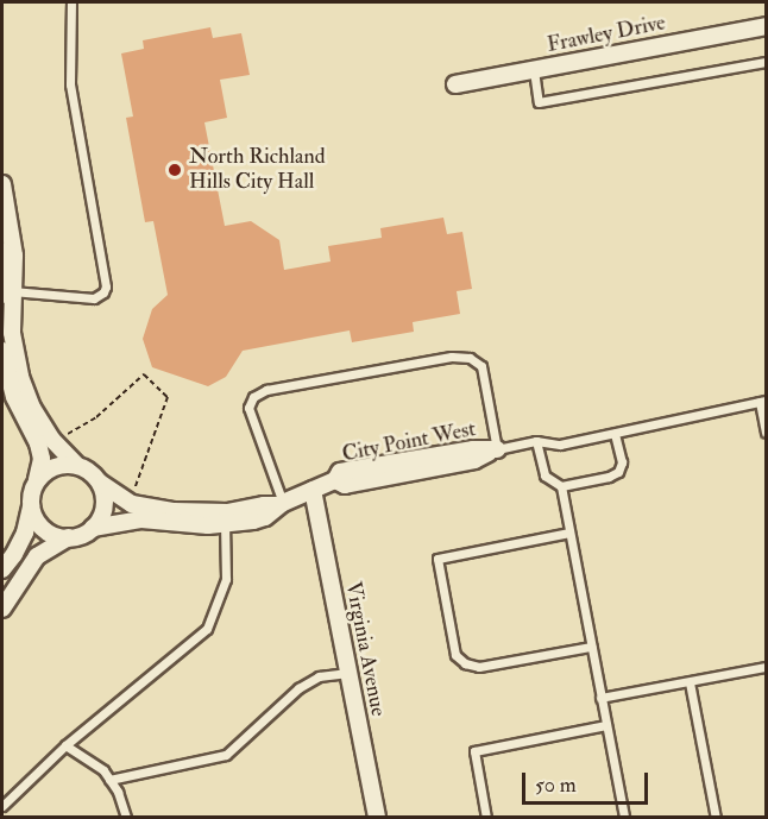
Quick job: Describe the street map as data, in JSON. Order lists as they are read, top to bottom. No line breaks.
{"streets":{"street":["Frawley Drive","City Point West","Virginia Avenue"]},"crossings":[["City Point West","Virginia Avenue"]],"places":["North Richland Hills City Hall"],"scale_bar":"50 m"}
